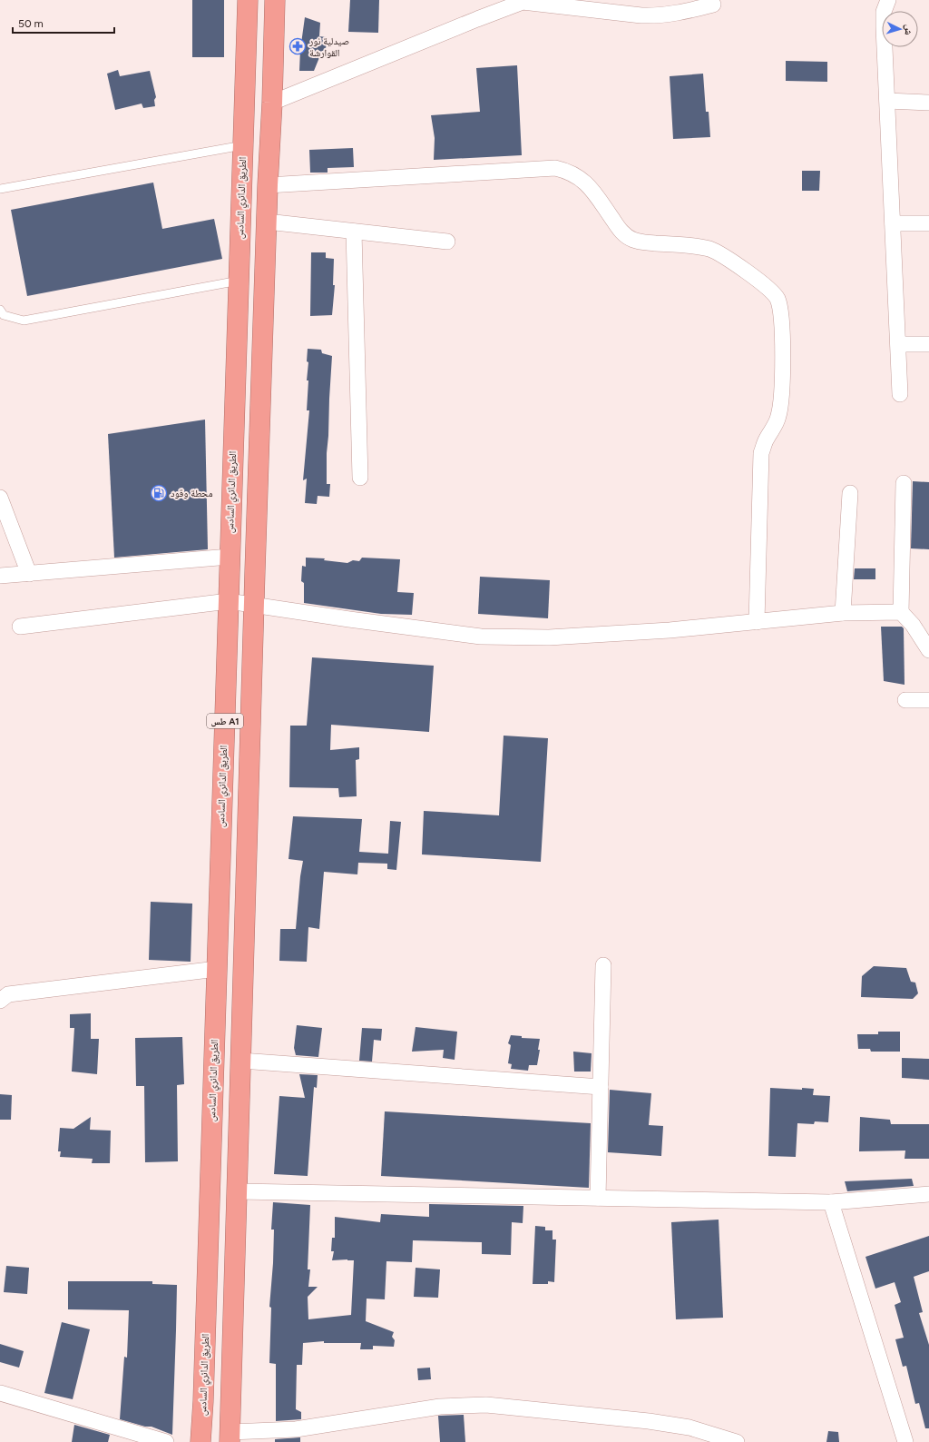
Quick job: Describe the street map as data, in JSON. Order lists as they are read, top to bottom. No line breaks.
{"streets":{"highway":["الطريق الدائري السادس","طس A1"]},"places":{"pharmacy":["صيدلية نور القوارشة"],"fuel station":["محطة وقود"]},"scale_bar":"50 m","north":"right"}
